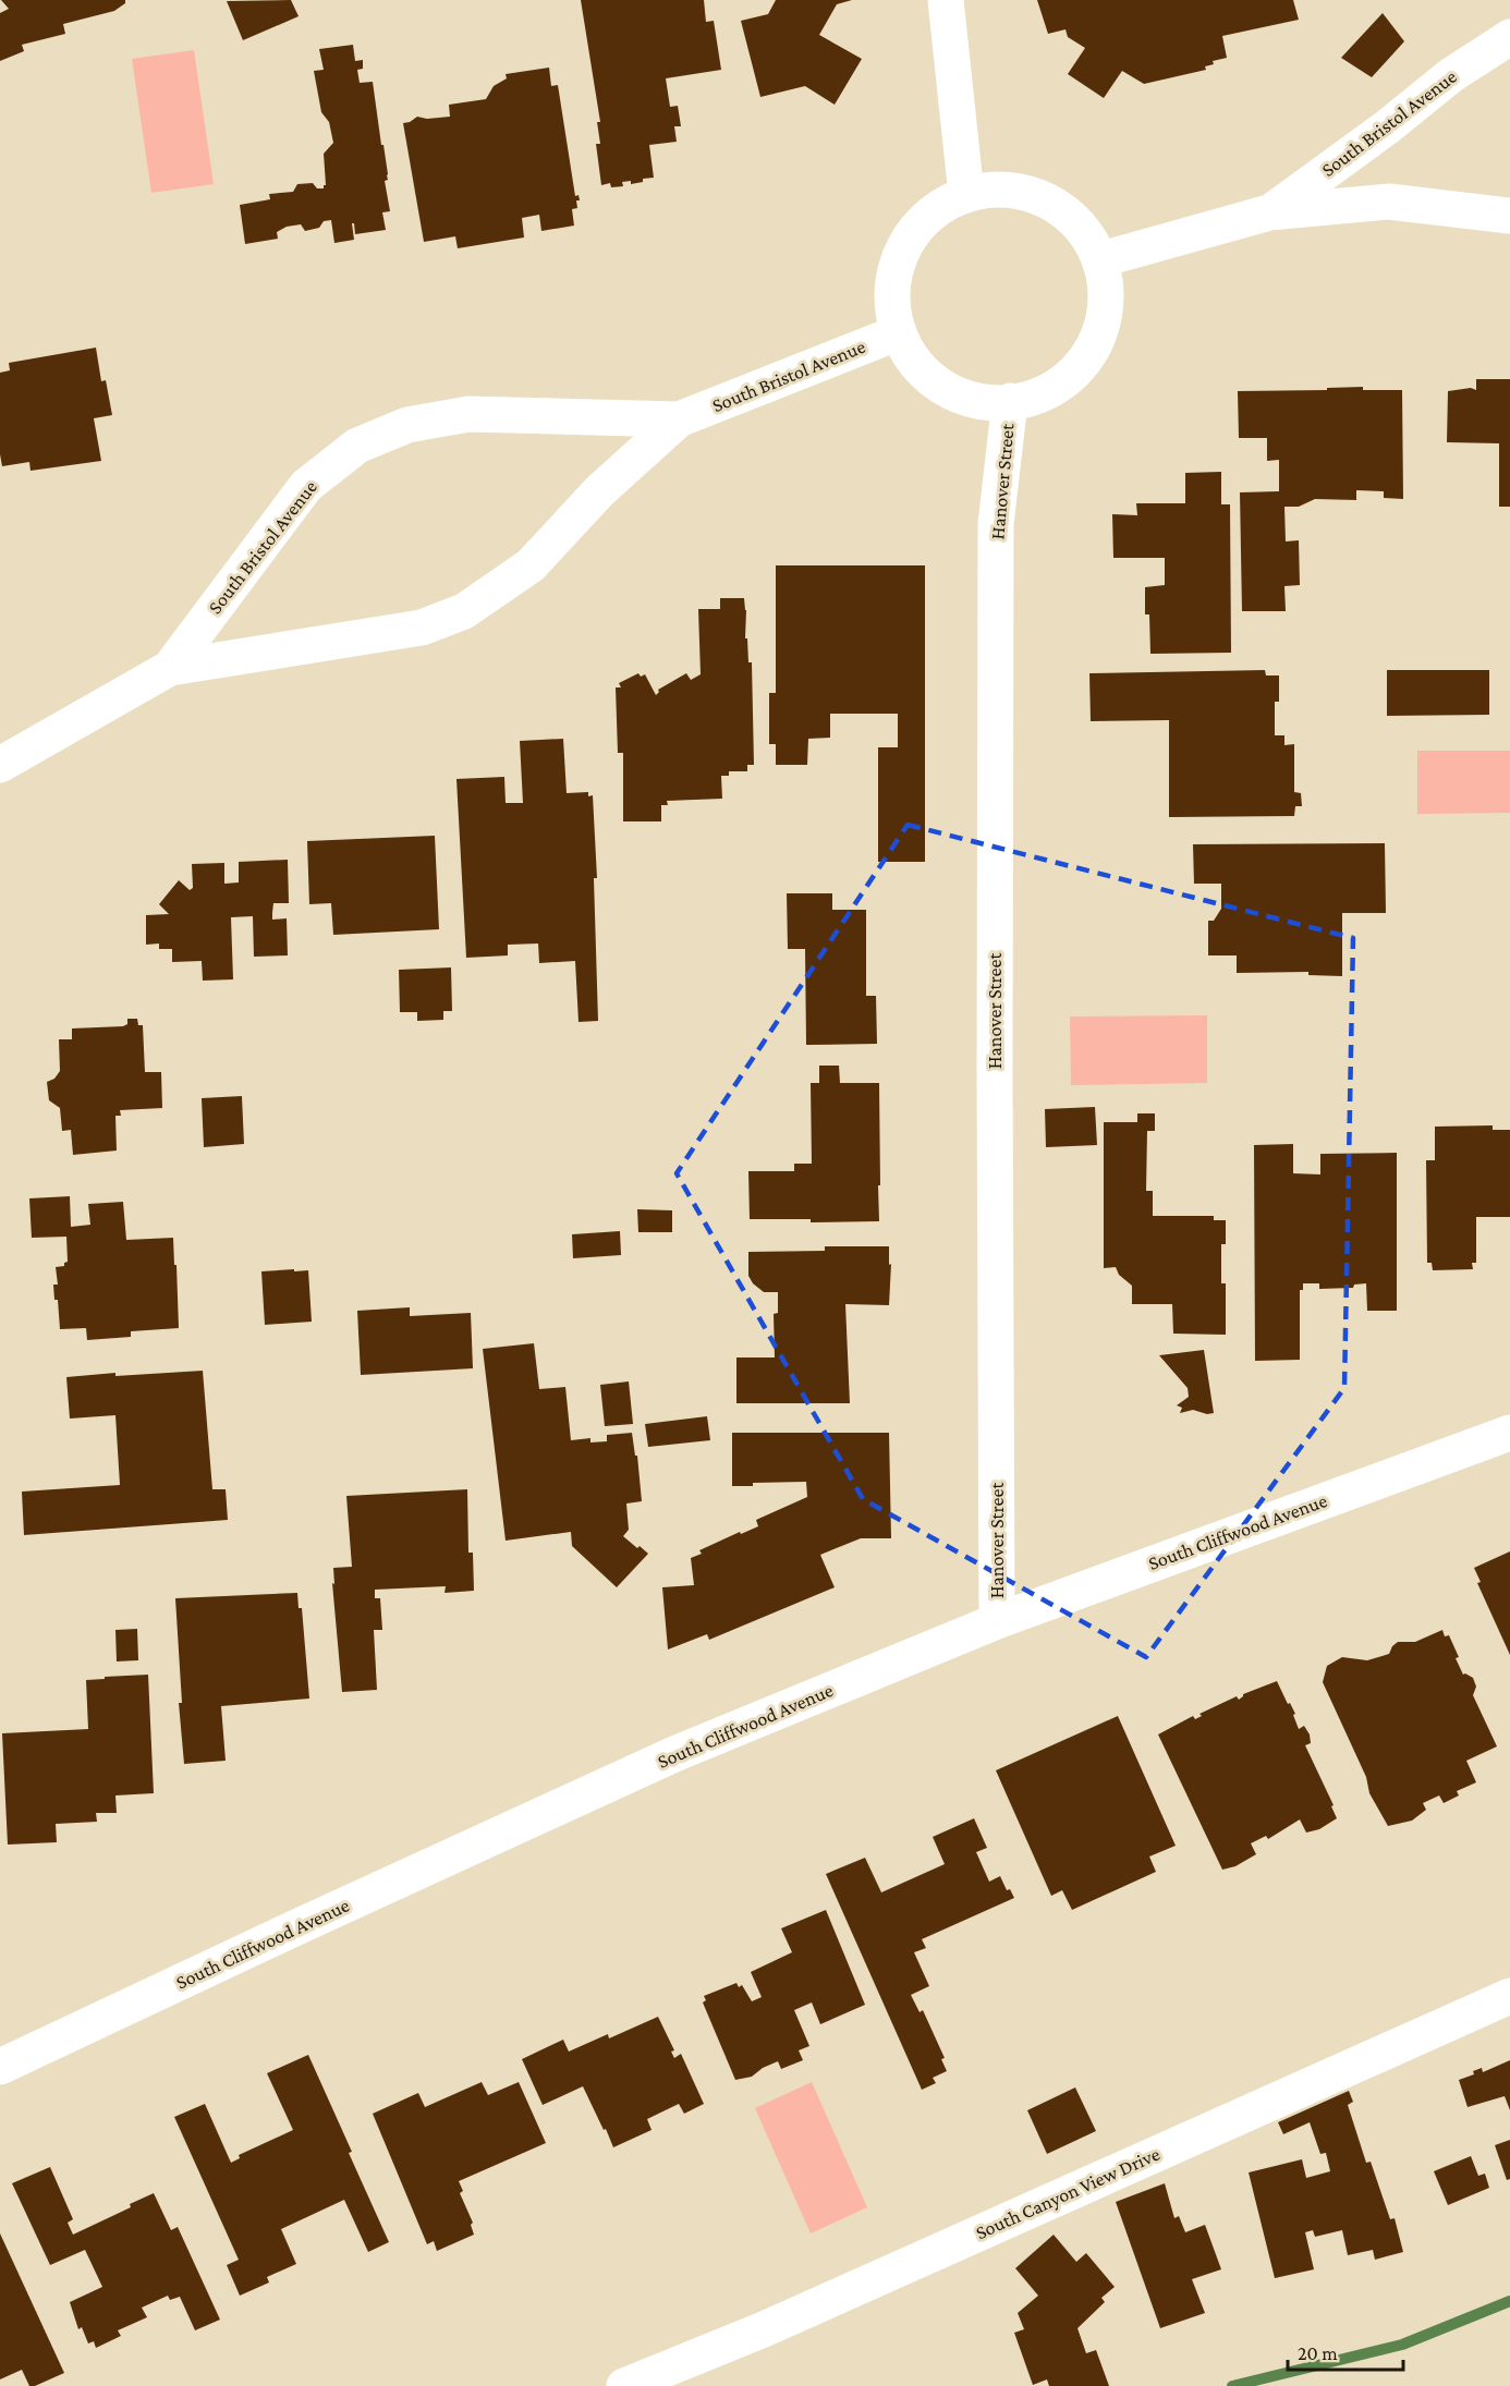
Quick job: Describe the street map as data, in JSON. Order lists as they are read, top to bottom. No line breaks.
{"streets":{"street":["South Bristol Avenue","Hanover Street","South Cliffwood Avenue","South Canyon View Drive"]},"crossings":[["South Bristol Avenue","Hanover Street"],["Hanover Street","South Cliffwood Avenue"]],"scale_bar":"20 m"}
